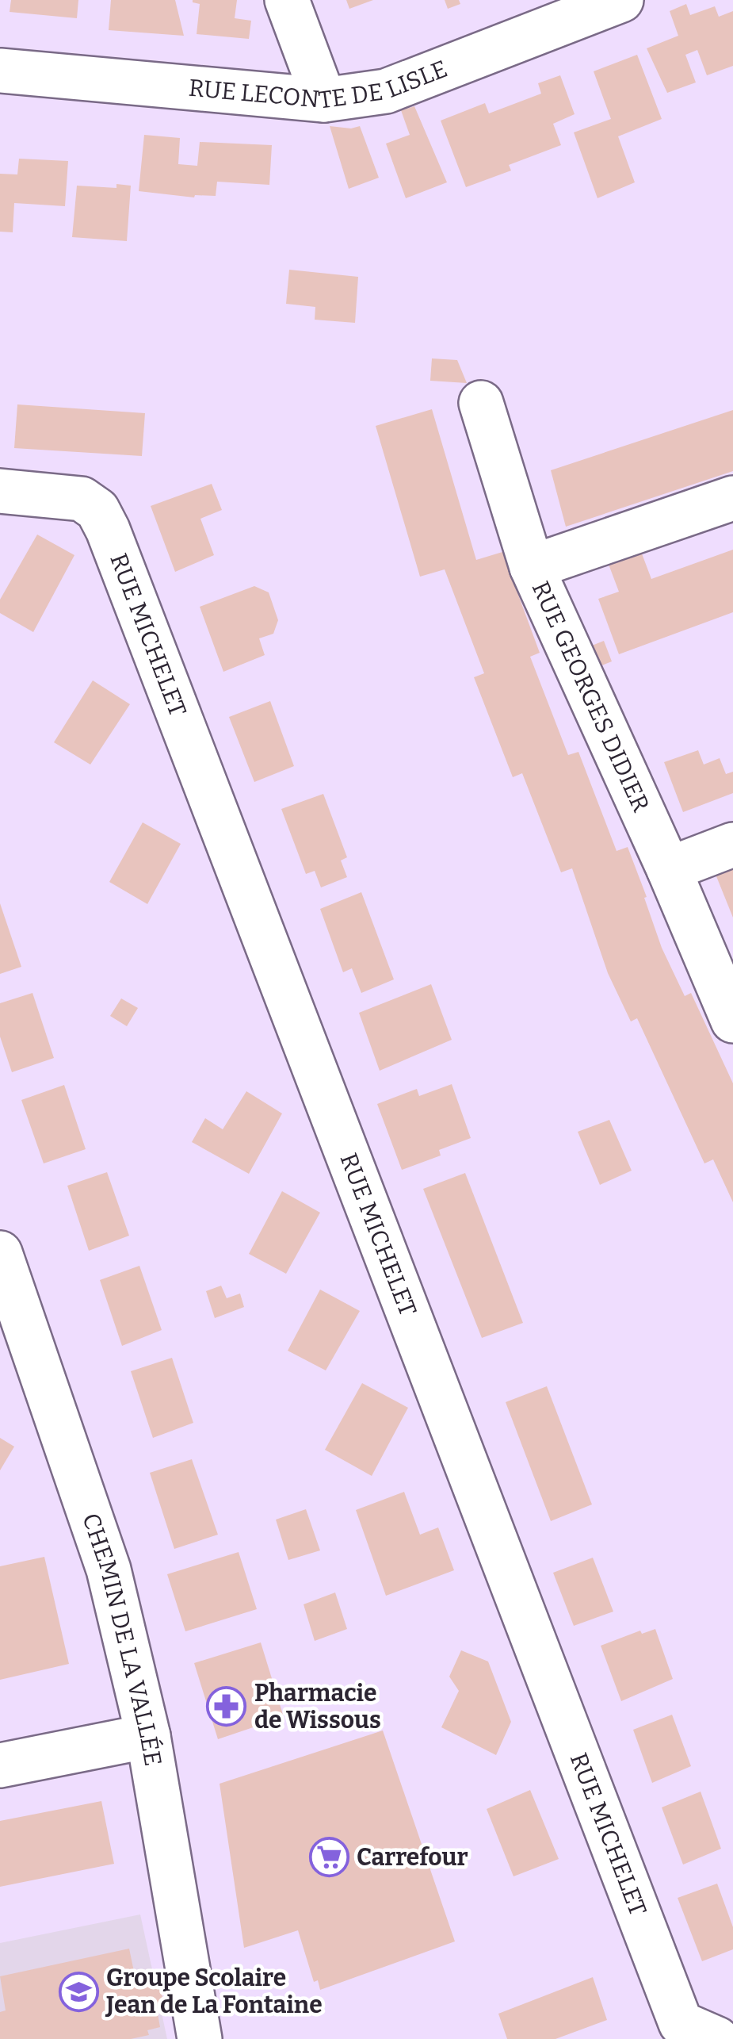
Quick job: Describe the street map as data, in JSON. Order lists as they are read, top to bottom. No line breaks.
{"streets":{"street":["RUE LECONTE DE LISLE","RUE MICHELET","RUE GEORGES DIDIER","CHEMIN DE LA VALLÉE"]},"places":{"pharmacy":["Pharmacie de Wissous"],"supermarket":["Carrefour"],"school or university":["Groupe Scolaire Jean de La Fontaine"]}}
